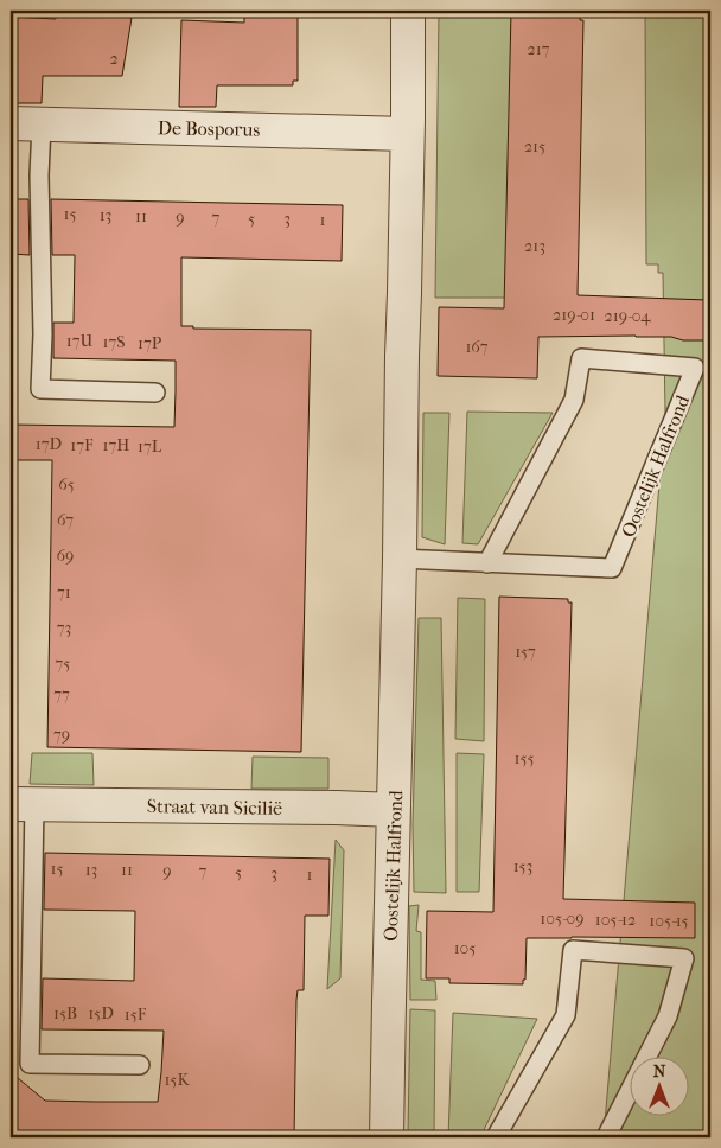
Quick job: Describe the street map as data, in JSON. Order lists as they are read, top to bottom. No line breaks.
{"streets":{"street":["De Bosporus","Oostelijk Halfrond","Straat van Sicilië"]},"crossings":[["De Bosporus","Oostelijk Halfrond"],["Oostelijk Halfrond","Straat van Sicilië"]],"house_numbers":["217","2","215","15","13","11","9","7","5","3","1","213","219-01","219-04","17U","17S","17P","167","17D","17F","17H","17L","65","67","69","71","73","157","75","77","79","155","153","15","13","11","9","7","5","3","1","105-09","105-12","105-15","105","15B","15D","15F","15K"],"north":"top"}
